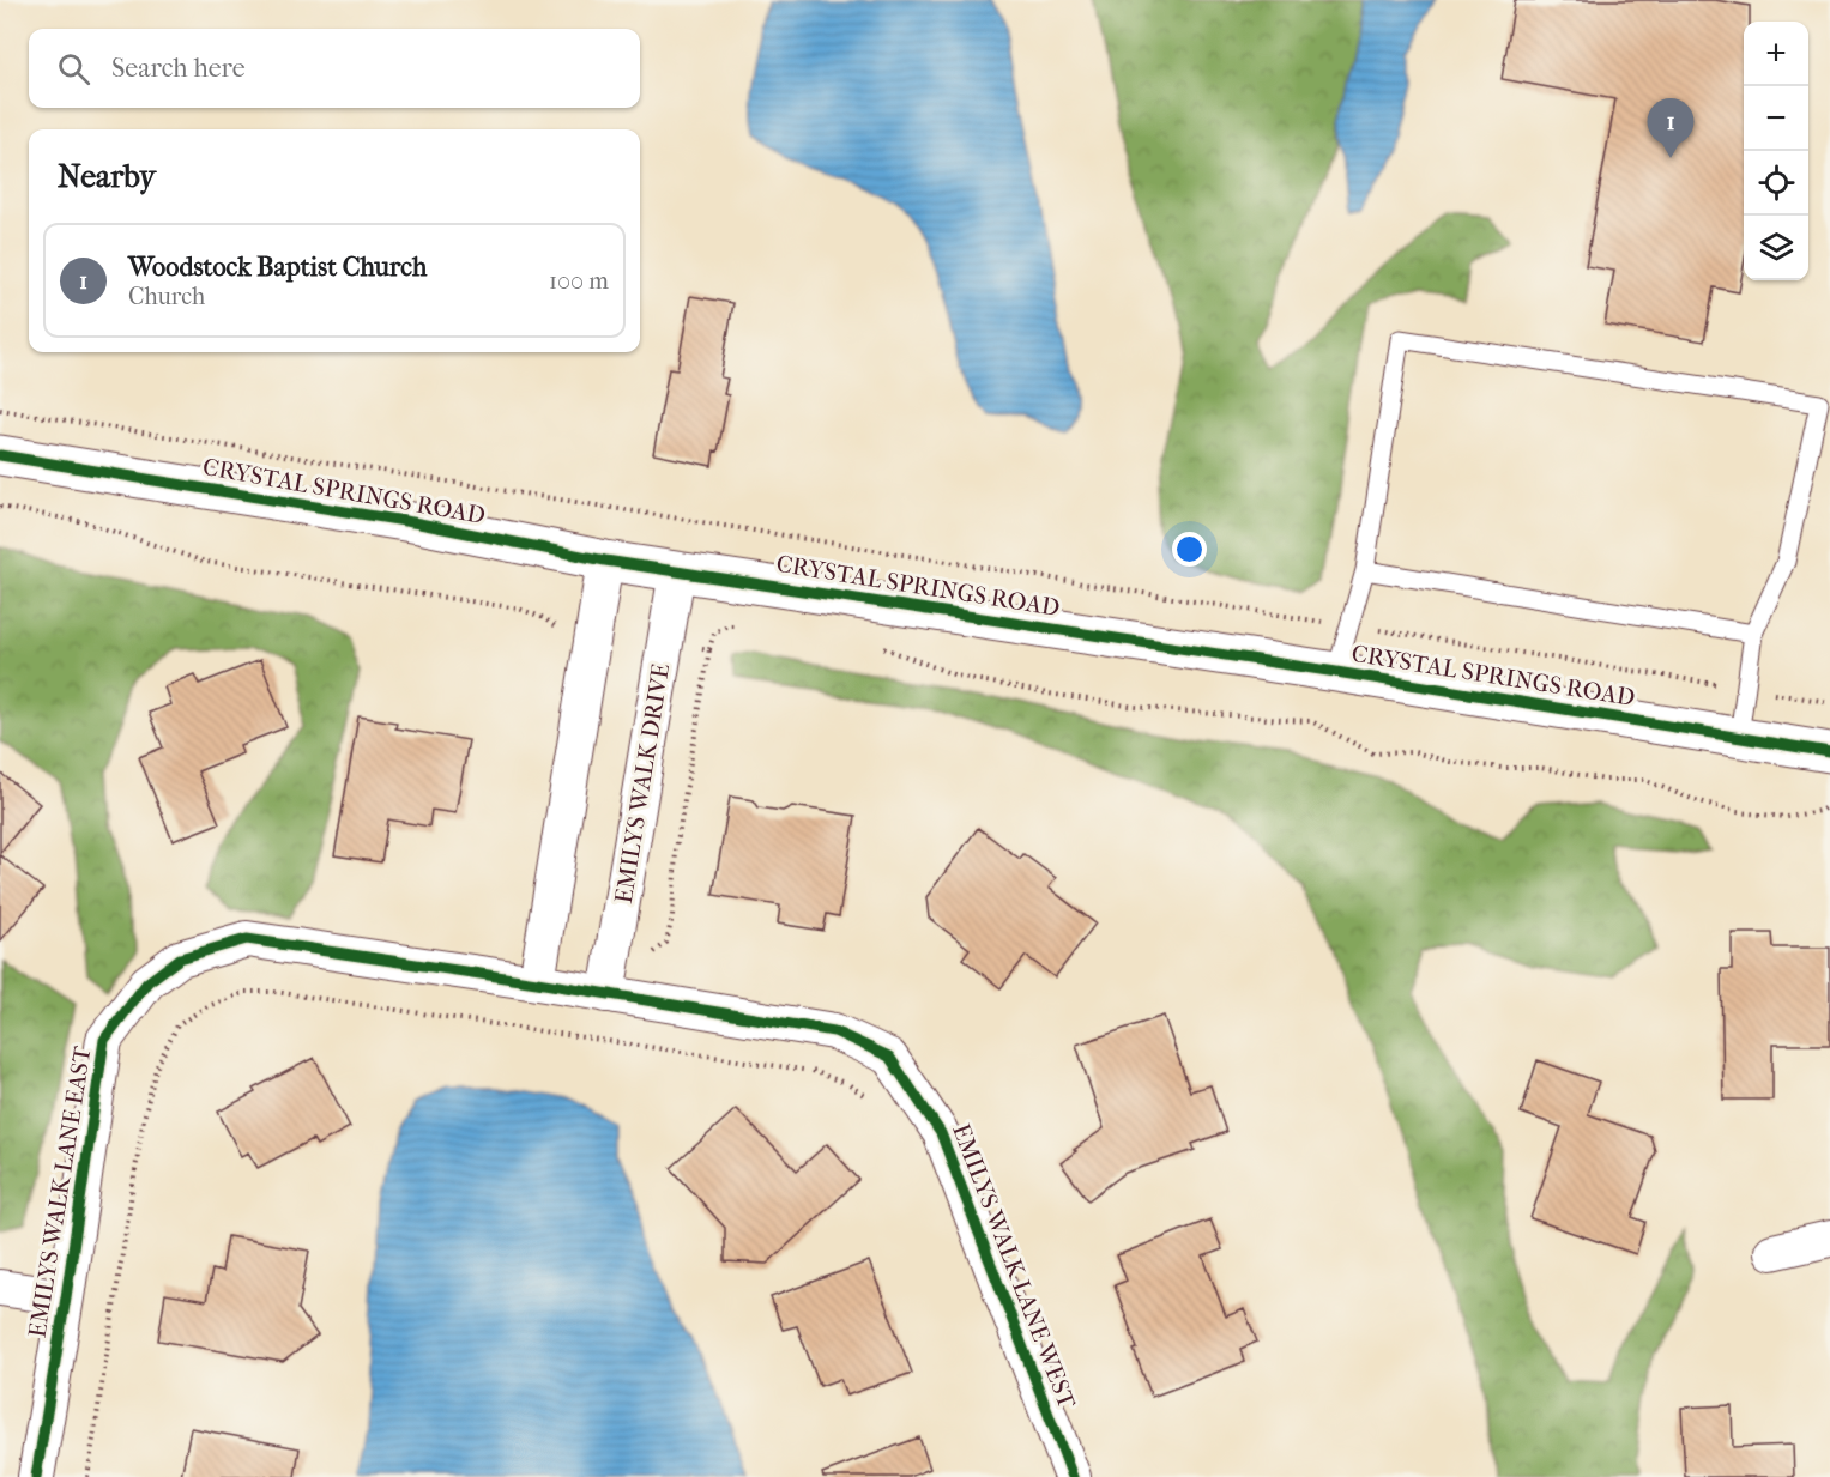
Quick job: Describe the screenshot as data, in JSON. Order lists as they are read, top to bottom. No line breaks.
{"streets":{"street":["CRYSTAL SPRINGS ROAD","EMILYS WALK DRIVE","EMILYS WALK LANE EAST","EMILYS WALK LANE WEST"]},"crossings":[["CRYSTAL SPRINGS ROAD","EMILYS WALK DRIVE"],["EMILYS WALK DRIVE","EMILYS WALK LANE WEST"],["EMILYS WALK LANE EAST","EMILYS WALK LANE WEST"]],"page":{"map_buttons":["+","−"],"search":"Search here","pins":"1","heading":"Nearby","list":[{"mark":"1","name":"Woodstock Baptist Church","note":"Church","value":"100 m"}]}}
